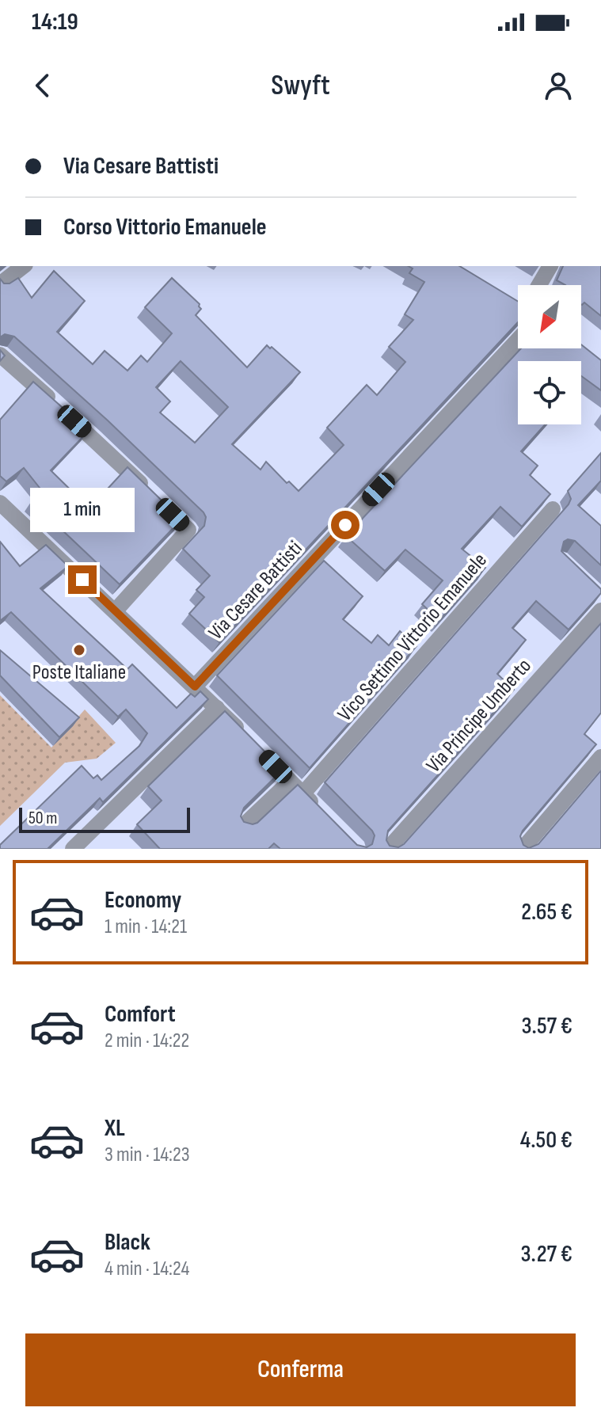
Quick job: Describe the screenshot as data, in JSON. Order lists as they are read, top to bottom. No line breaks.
{"streets":{"street":["Via Cesare Battisti","Vico Settimo Vittorio Emanuele","Via Principe Umberto"]},"places":["Poste Italiane"],"scale_bar":"50 m","north":"bottom left","page":{"status":"14:19","header":"Swyft","banner":["Via Cesare Battisti","Corso Vittorio Emanuele"],"bubble":"1 min","scale":"50 m","list":[{"name":"Economy","note":"1 min · 14:21","value":"2.65 €"},{"name":"Comfort","note":"2 min · 14:22","value":"3.57 €"},{"name":"XL","note":"3 min · 14:23","value":"4.50 €"},{"name":"Black","note":"4 min · 14:24","value":"3.27 €"}],"buttons":"Conferma"}}
